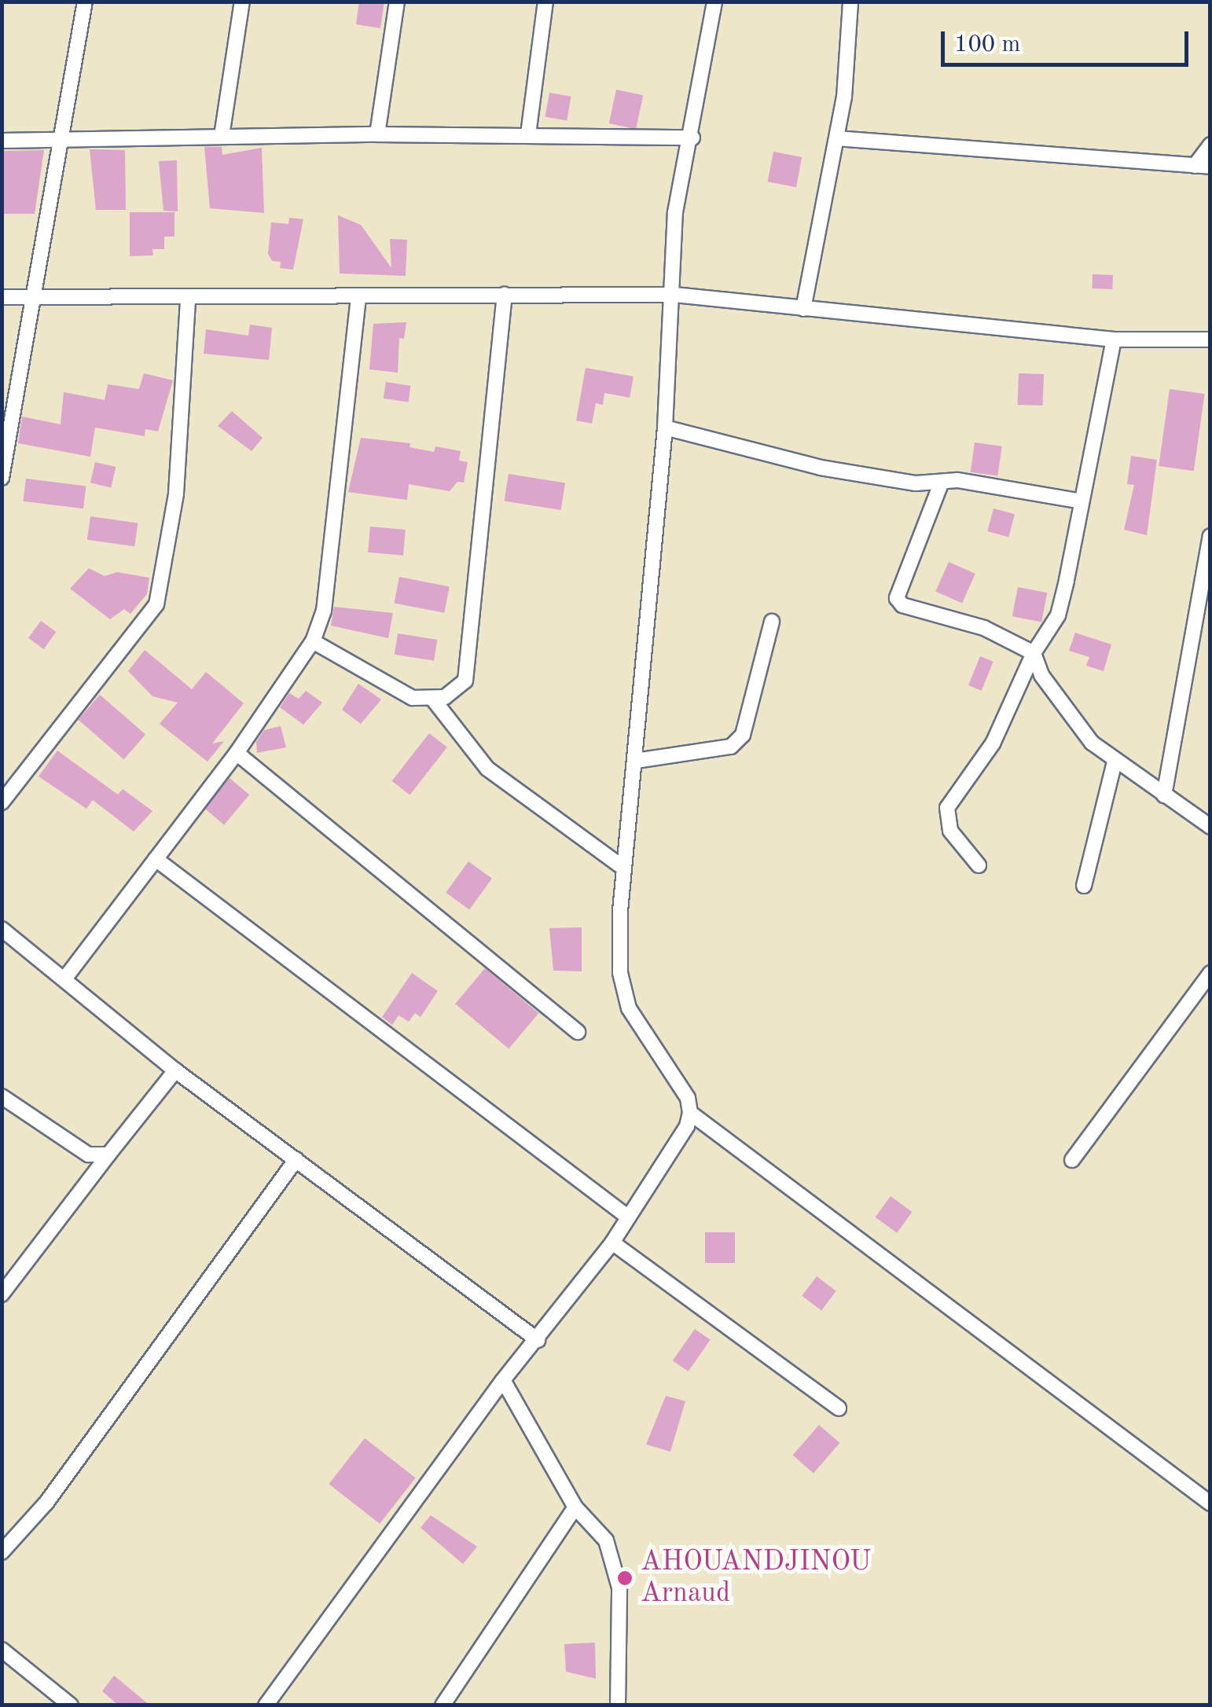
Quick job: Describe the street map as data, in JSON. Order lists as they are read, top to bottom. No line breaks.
{"places":["AHOUANDJINOU Arnaud"],"scale_bar":"100 m"}
